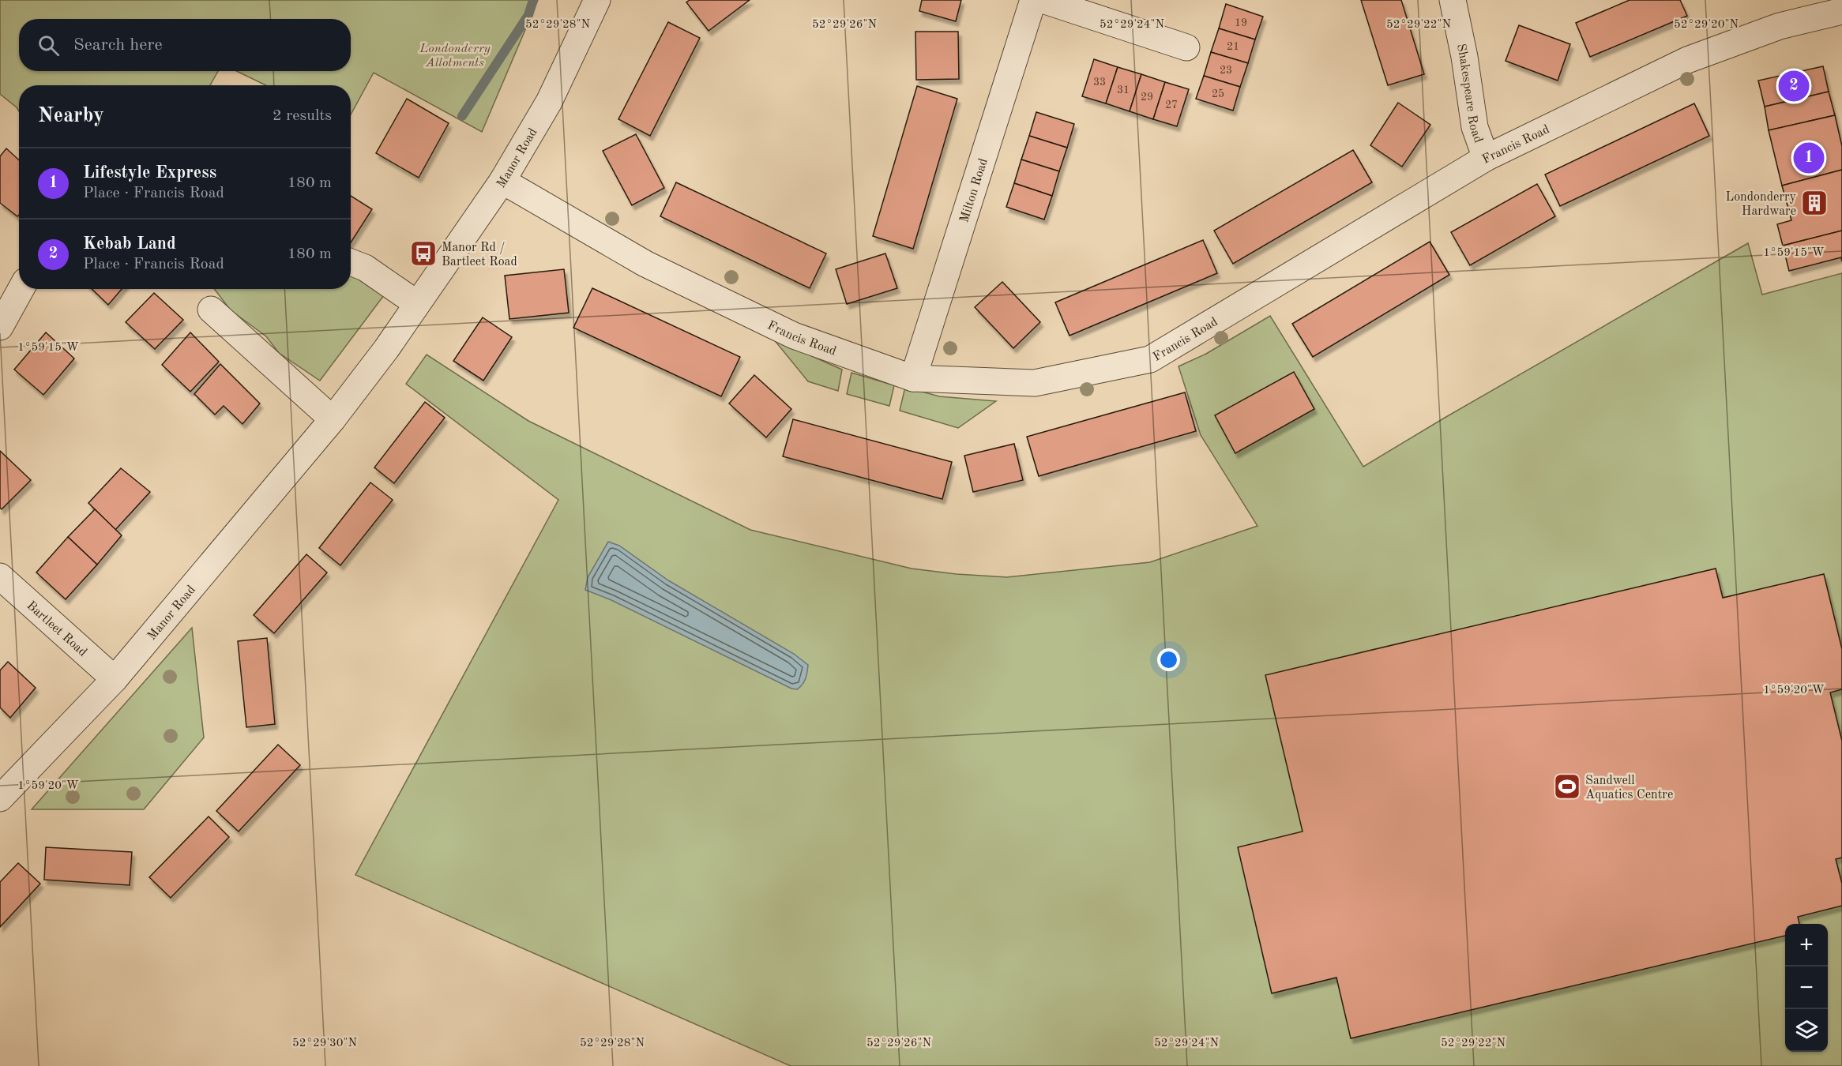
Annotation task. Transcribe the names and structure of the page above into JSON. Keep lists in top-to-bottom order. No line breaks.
{"streets":{"street":["Shakespeare Road","Francis Road","Manor Road","Milton Road","Bartleet Road"]},"crossings":[["Shakespeare Road","Francis Road"],["Francis Road","Manor Road"],["Francis Road","Milton Road"],["Manor Road","Bartleet Road"]],"parks":["Londonderry Allotments"],"places":{"building":["Londonderry Hardware"],"bus stop":["Manor Rd / Bartleet Road"],"sports":["Sandwell Aquatics Centre"]},"house_numbers":["19","21","23","33","31","25","29","27"],"page":{"search":"Search here","pins":["2","1"],"heading":["Nearby","2 results"],"list":[{"mark":"1","name":"Lifestyle Express","note":"Place · Francis Road","value":"180 m"},{"mark":"2","name":"Kebab Land","note":"Place · Francis Road","value":"180 m"}],"map_buttons":["+","−"]},"coordinates":["52°29'28\"N","52°29'26\"N","52°29'24\"N","52°29'22\"N","52°29'20\"N","1°59'15\"W","1°59'20\"W","52°29'30\"N"]}
